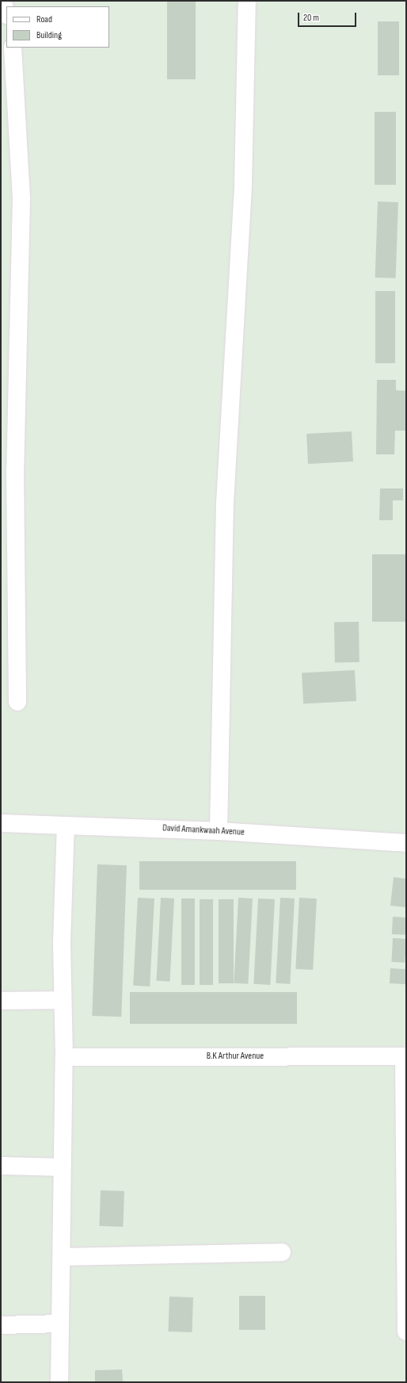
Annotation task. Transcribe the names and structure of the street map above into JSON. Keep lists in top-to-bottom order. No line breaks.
{"streets":{"street":["David Amankwaah Avenue","B.K Arthur Avenue"]},"legend":["Road","Building"],"scale_bar":"20 m"}
